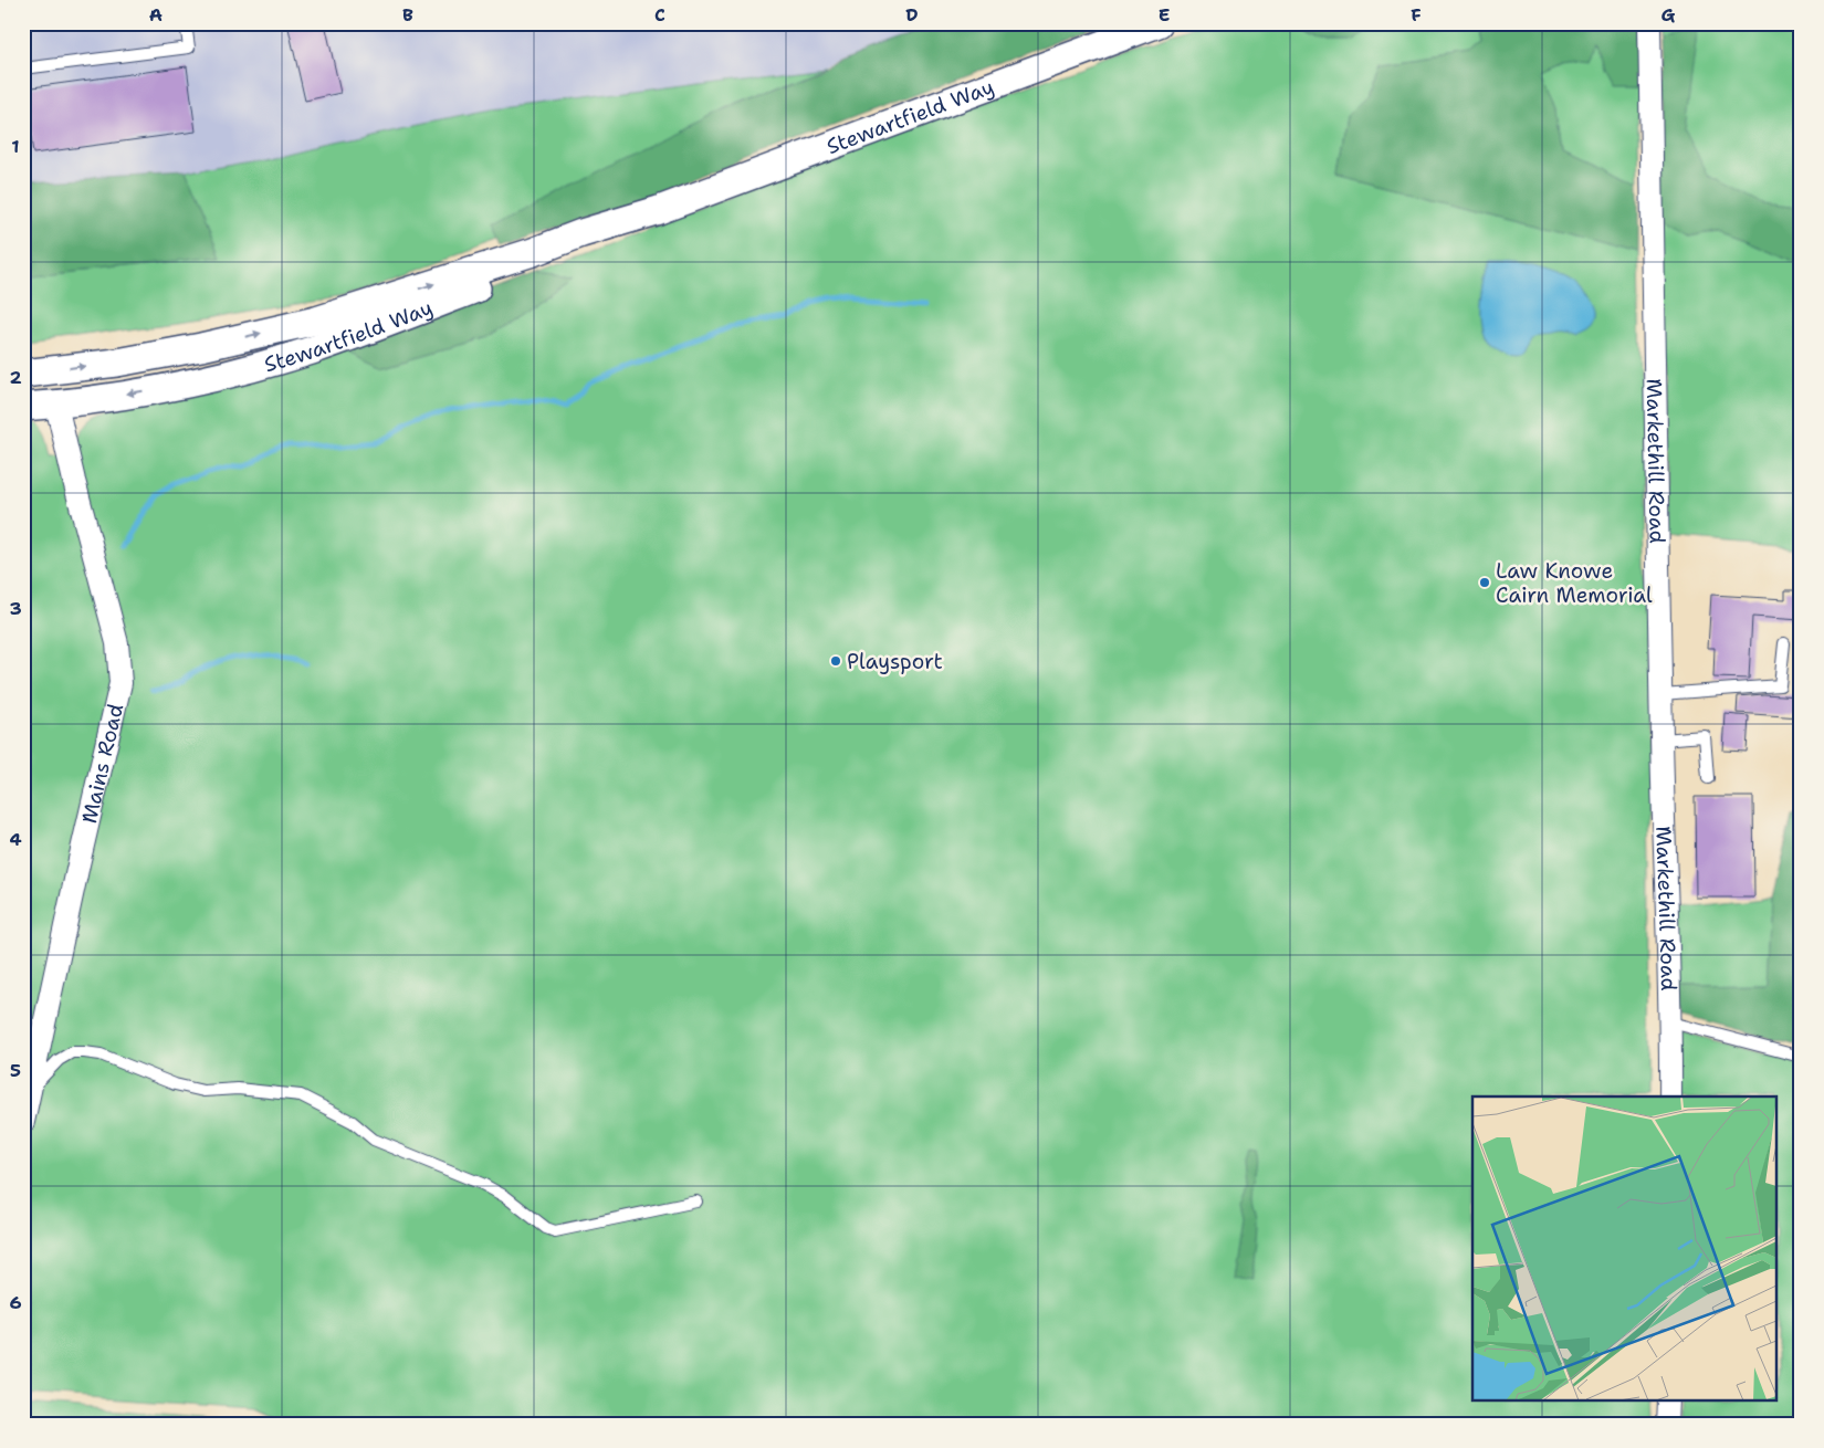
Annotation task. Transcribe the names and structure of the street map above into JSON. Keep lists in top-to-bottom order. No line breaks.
{"streets":{"street":["Stewartfield Way","Markethill Road","Mains Road"]},"crossings":[["Stewartfield Way","Mains Road"]],"places":["Law Knowe Cairn Memorial","Playsport"],"grid":{"columns":["A","B","C","D","E","F","G"],"rows":["1","2","3","4","5","6"]}}
